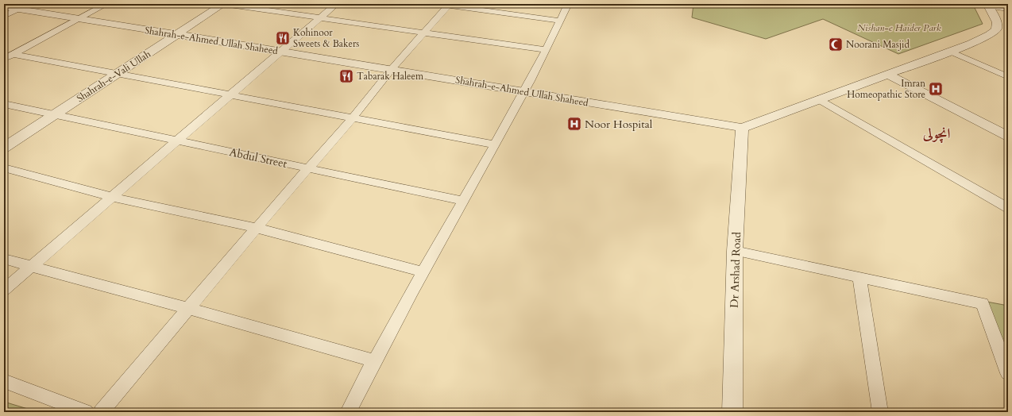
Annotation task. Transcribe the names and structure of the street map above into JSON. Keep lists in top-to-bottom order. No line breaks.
{"streets":{"street":["Shahrah-e-Ahmed Ullah Shaheed","Shahrah-e-Vali Ullah","Abdul Street","Dr Arshad Road"]},"crossings":[["Shahrah-e-Ahmed Ullah Shaheed","Shahrah-e-Vali Ullah"],["Shahrah-e-Ahmed Ullah Shaheed","Dr Arshad Road"],["Shahrah-e-Vali Ullah","Abdul Street"]],"districts":["انچولی"],"parks":["Nishan-e Haider Park"],"places":{"restaurant":["Kohinoor Sweets & Bakers","Tabarak Haleem"],"mosque":["Noorani Masjid"],"hospital":["Imran Homeopathic Store","Noor Hospital"]}}
